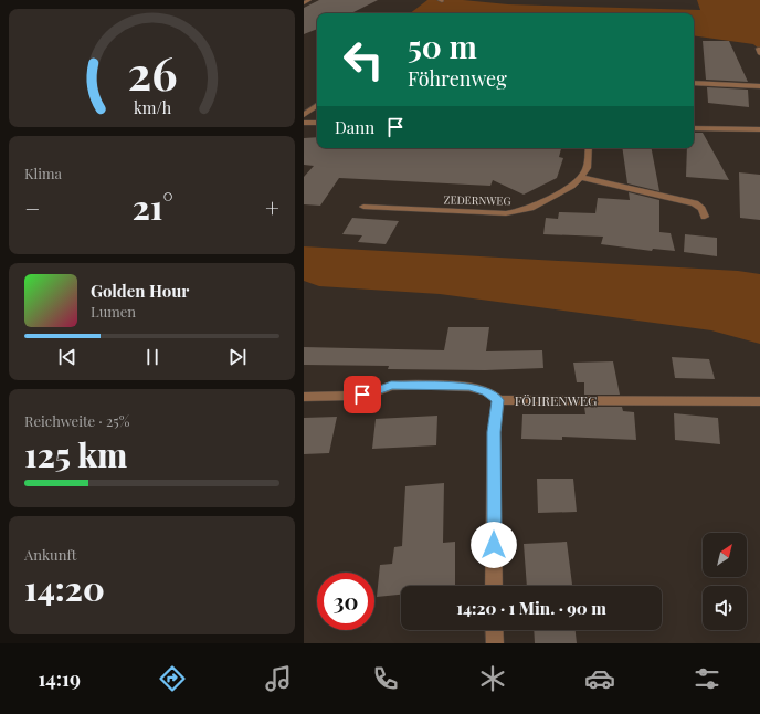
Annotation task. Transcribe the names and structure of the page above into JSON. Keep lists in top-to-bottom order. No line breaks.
{"streets":{"street":["ZEDERNWEG","FÖHRENWEG"]},"north":"top right","page":{"turn":["50 m","Föhrenweg"],"then":"Dann","tile":["Klima",["Reichweite · 25%","125 km"],["Ankunft","14:20"]],"heat":["−","21°","+"],"song":["Golden Hour","Lumen"],"limit":"30","trip":"14:20 · 1 Min. · 90 m","tabs":"14:19","gauge":["26","km/h"]}}
